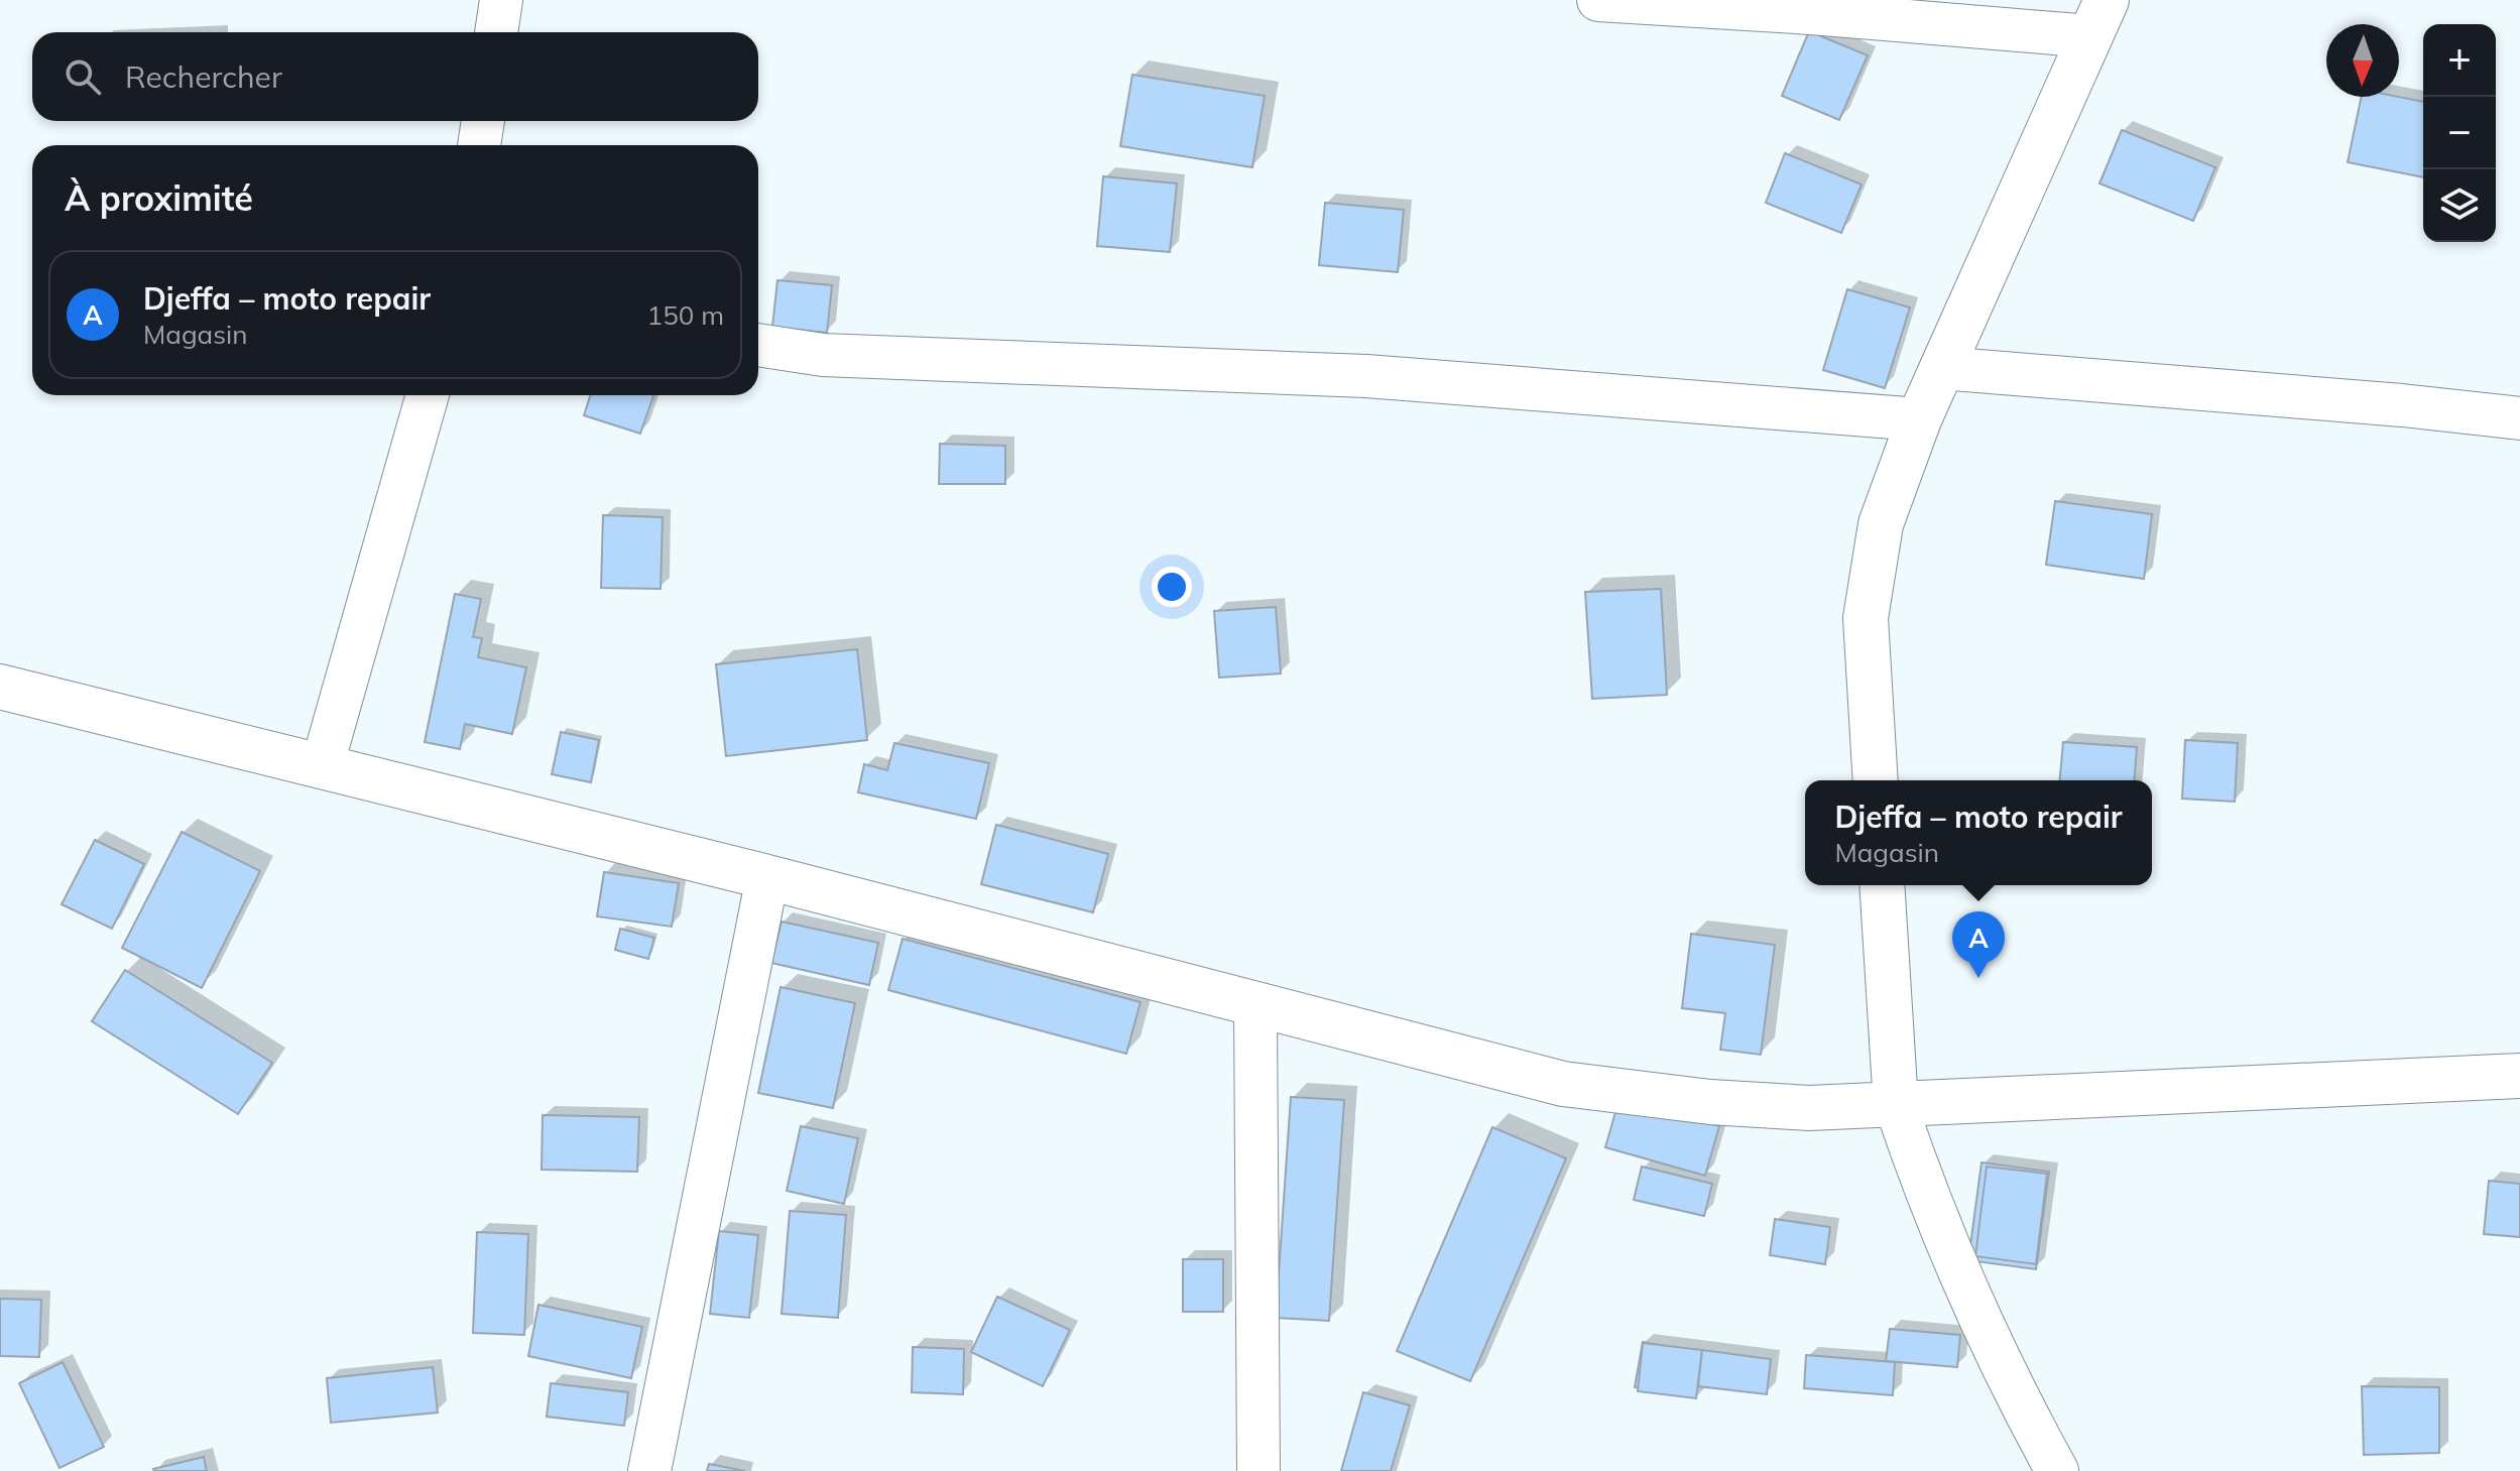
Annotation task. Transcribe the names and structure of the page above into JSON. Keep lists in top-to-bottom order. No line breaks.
{"north":"bottom","page":{"map_buttons":["+","−"],"search":"Rechercher","heading":"À proximité","list":[{"mark":"A","name":"Djeffa – moto repair","note":"Magasin","value":"150 m"}],"popup":["Djeffa – moto repair","Magasin"],"pins":"A"}}
